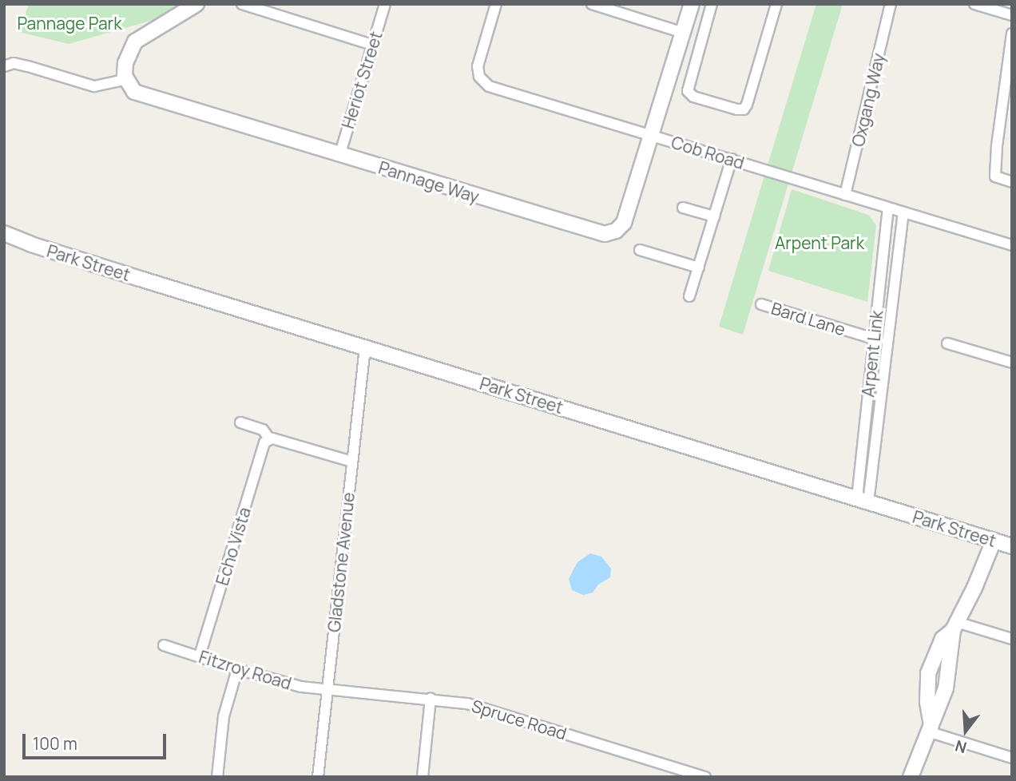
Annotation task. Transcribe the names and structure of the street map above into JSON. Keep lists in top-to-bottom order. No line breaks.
{"streets":{"street":["Heriot Street","Oxgang Way","Cob Road","Pannage Way","Park Street","Bard Lane","Arpent Link","Echo Vista","Gladstone Avenue","Fitzroy Road","Spruce Road"]},"crossings":[["Heriot Street","Pannage Way"],["Oxgang Way","Cob Road"],["Cob Road","Pannage Way"],["Cob Road","Arpent Link"],["Park Street","Arpent Link"],["Park Street","Gladstone Avenue"],["Bard Lane","Arpent Link"],["Echo Vista","Fitzroy Road"],["Gladstone Avenue","Fitzroy Road"],["Gladstone Avenue","Spruce Road"],["Fitzroy Road","Spruce Road"]],"parks":["Pannage Park","Arpent Park"],"scale_bar":"100 m","north":"bottom"}
